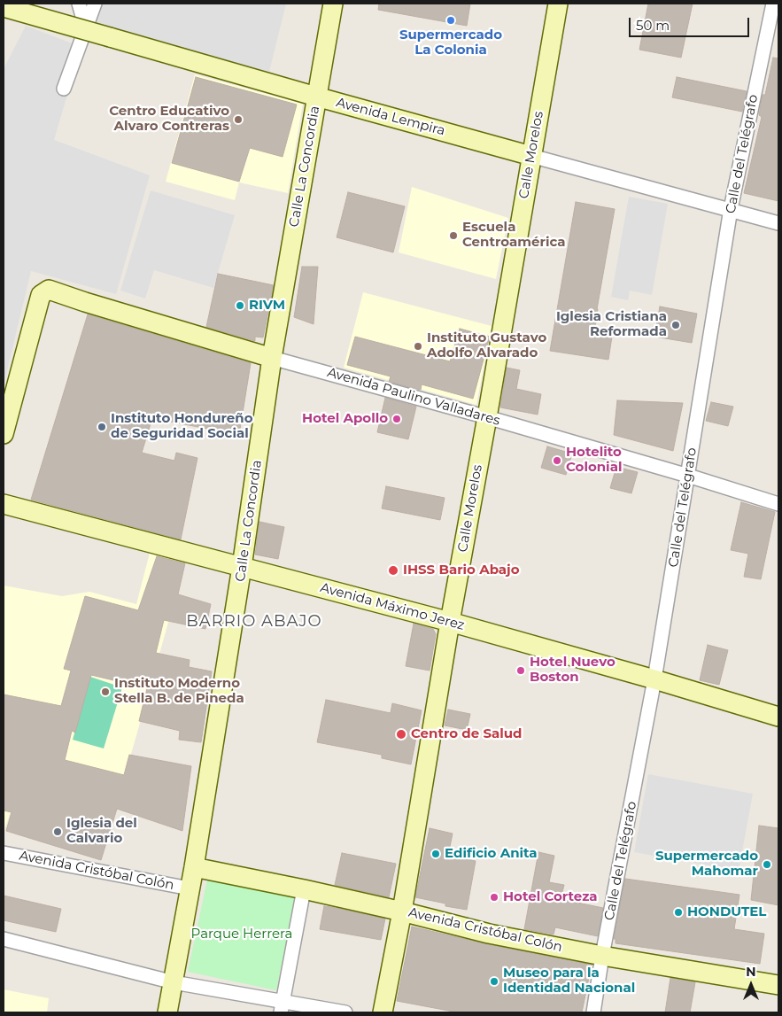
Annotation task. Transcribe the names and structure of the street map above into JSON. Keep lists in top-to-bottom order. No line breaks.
{"streets":{"main road":["Avenida Lempira","Calle Morelos","Calle La Concordia","Avenida Paulino Valladares","Avenida Máximo Jerez","Avenida Cristóbal Colón"],"street":["Calle del Telégrafo"]},"crossings":[["Avenida Lempira","Calle del Telégrafo"],["Avenida Lempira","Calle Morelos"],["Avenida Lempira","Calle La Concordia"],["Calle del Telégrafo","Avenida Paulino Valladares"],["Calle del Telégrafo","Avenida Máximo Jerez"],["Calle del Telégrafo","Avenida Cristóbal Colón"],["Calle Morelos","Avenida Paulino Valladares"],["Calle Morelos","Avenida Máximo Jerez"],["Calle Morelos","Avenida Cristóbal Colón"],["Calle La Concordia","Avenida Paulino Valladares"],["Calle La Concordia","Avenida Máximo Jerez"],["Calle La Concordia","Avenida Cristóbal Colón"]],"districts":["BARRIO ABAJO"],"parks":["Parque Herrera"],"places":["Supermercado La Colonia","Centro Educativo Alvaro Contreras","Escuela Centroamérica","RIVM","Iglesia Cristiana Reformada","Instituto Gustavo Adolfo Alvarado","Hotel Apollo","Instituto Hondureño de Seguridad Social","Hotelito Colonial","IHSS Bario Abajo","Hotel Nuevo Boston","Instituto Moderno Stella B. de Pineda","Centro de Salud","Iglesia del Calvario","Edificio Anita","Supermercado Mahomar","Hotel Corteza","HONDUTEL","Museo para la Identidad Nacional"],"scale_bar":"50 m","north":"top"}
